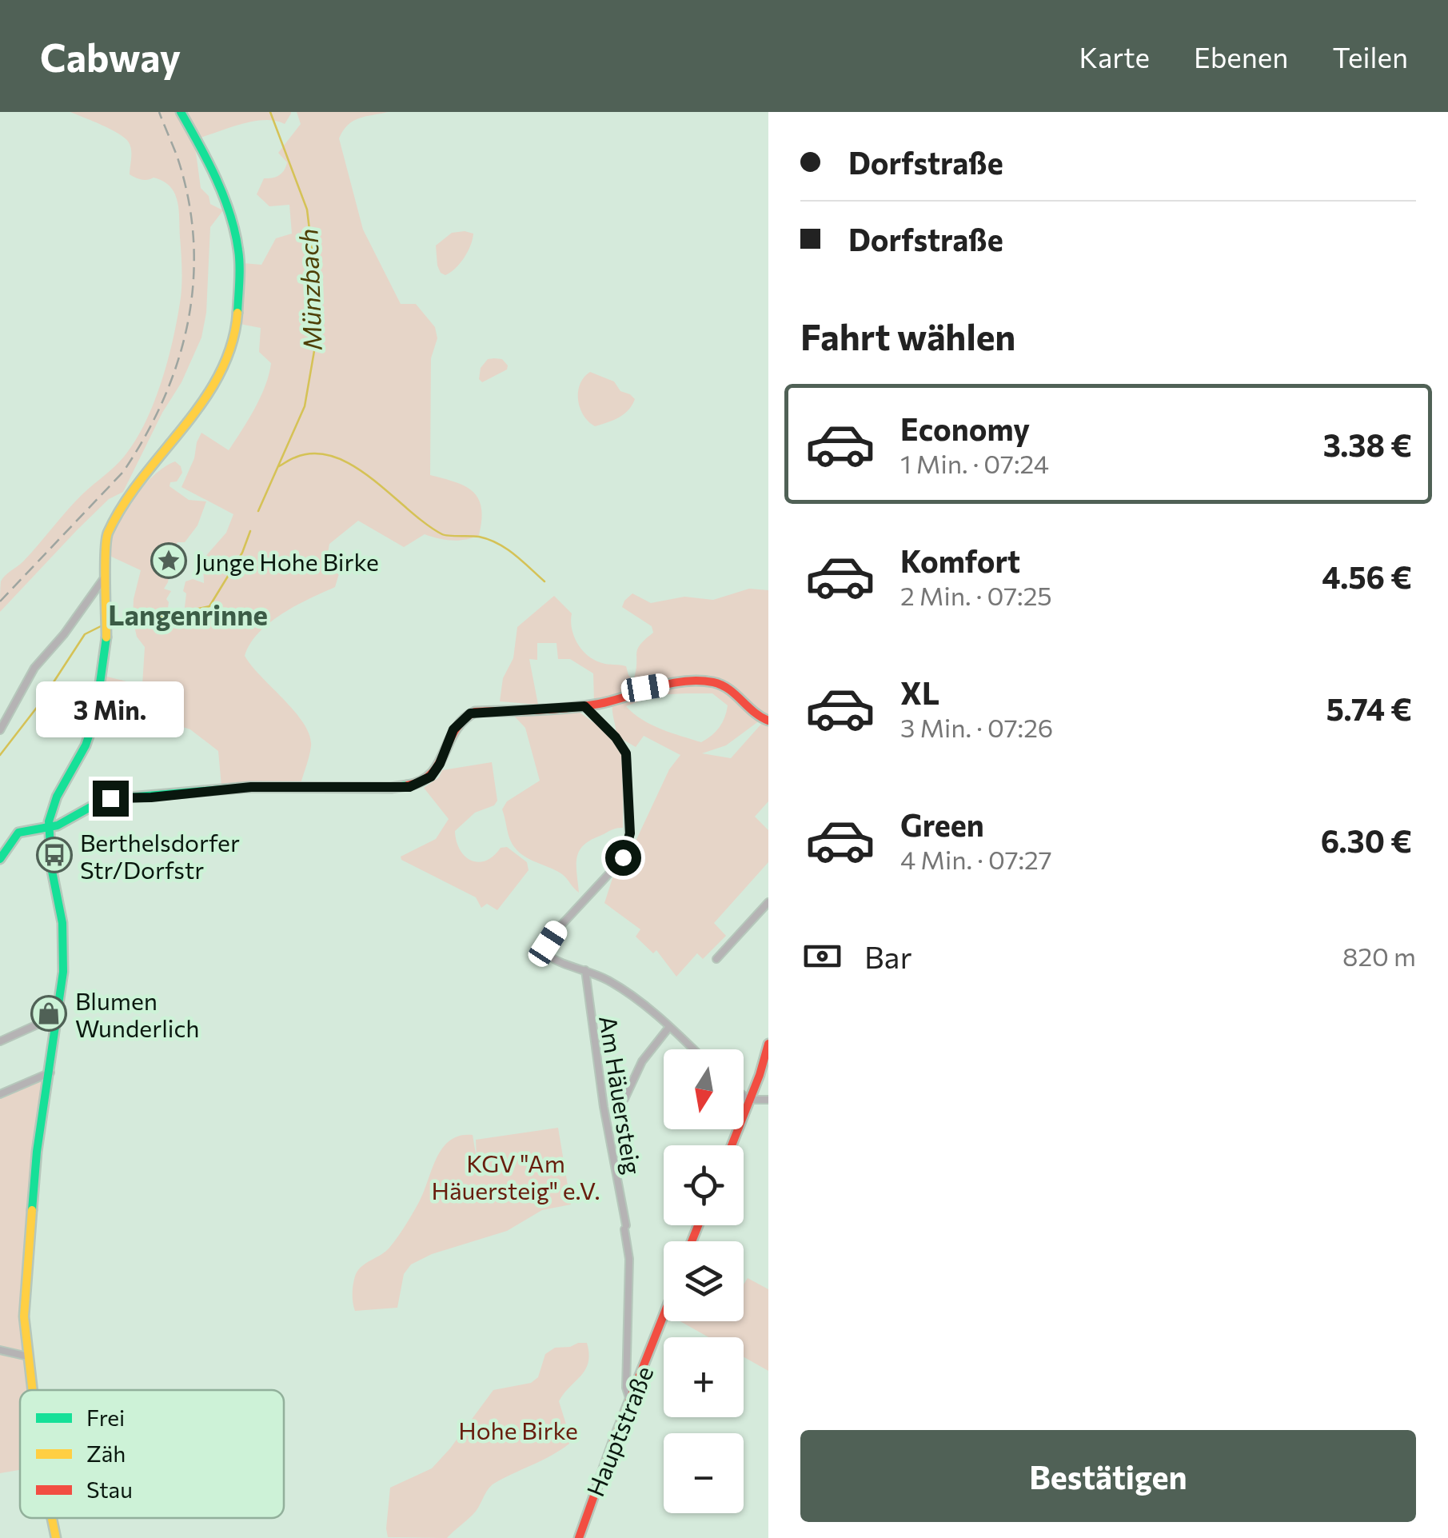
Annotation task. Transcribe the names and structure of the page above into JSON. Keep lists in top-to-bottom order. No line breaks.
{"streets":{"street":["Am Häuersteig","Hauptstraße"]},"crossings":[["Am Häuersteig","Hauptstraße"]],"districts":["Langenrinne"],"water":["Münzbach"],"parks":["KGV \"Am Häuersteig\" e.V.","Hohe Birke"],"places":{"place":["Junge Hohe Birke"],"bus stop":["Berthelsdorfer Str/Dorfstr"],"shop":["Blumen Wunderlich"]},"legend":["Frei","Zäh","Stau"],"north":"bottom","page":{"header":"Cabway","nav":["Karte","Ebenen","Teilen"],"banner":["Dorfstraße","Dorfstraße"],"heading":"Fahrt wählen","list":[{"name":"Economy","note":"1 Min. · 07:24","value":"3.38 €"},{"name":"Komfort","note":"2 Min. · 07:25","value":"4.56 €"},{"name":"XL","note":"3 Min. · 07:26","value":"5.74 €"},{"name":"Green","note":"4 Min. · 07:27","value":"6.30 €"}],"bubble":"3 Min.","pay":["Bar","820 m"],"map_buttons":["+","−"],"buttons":"Bestätigen"}}
